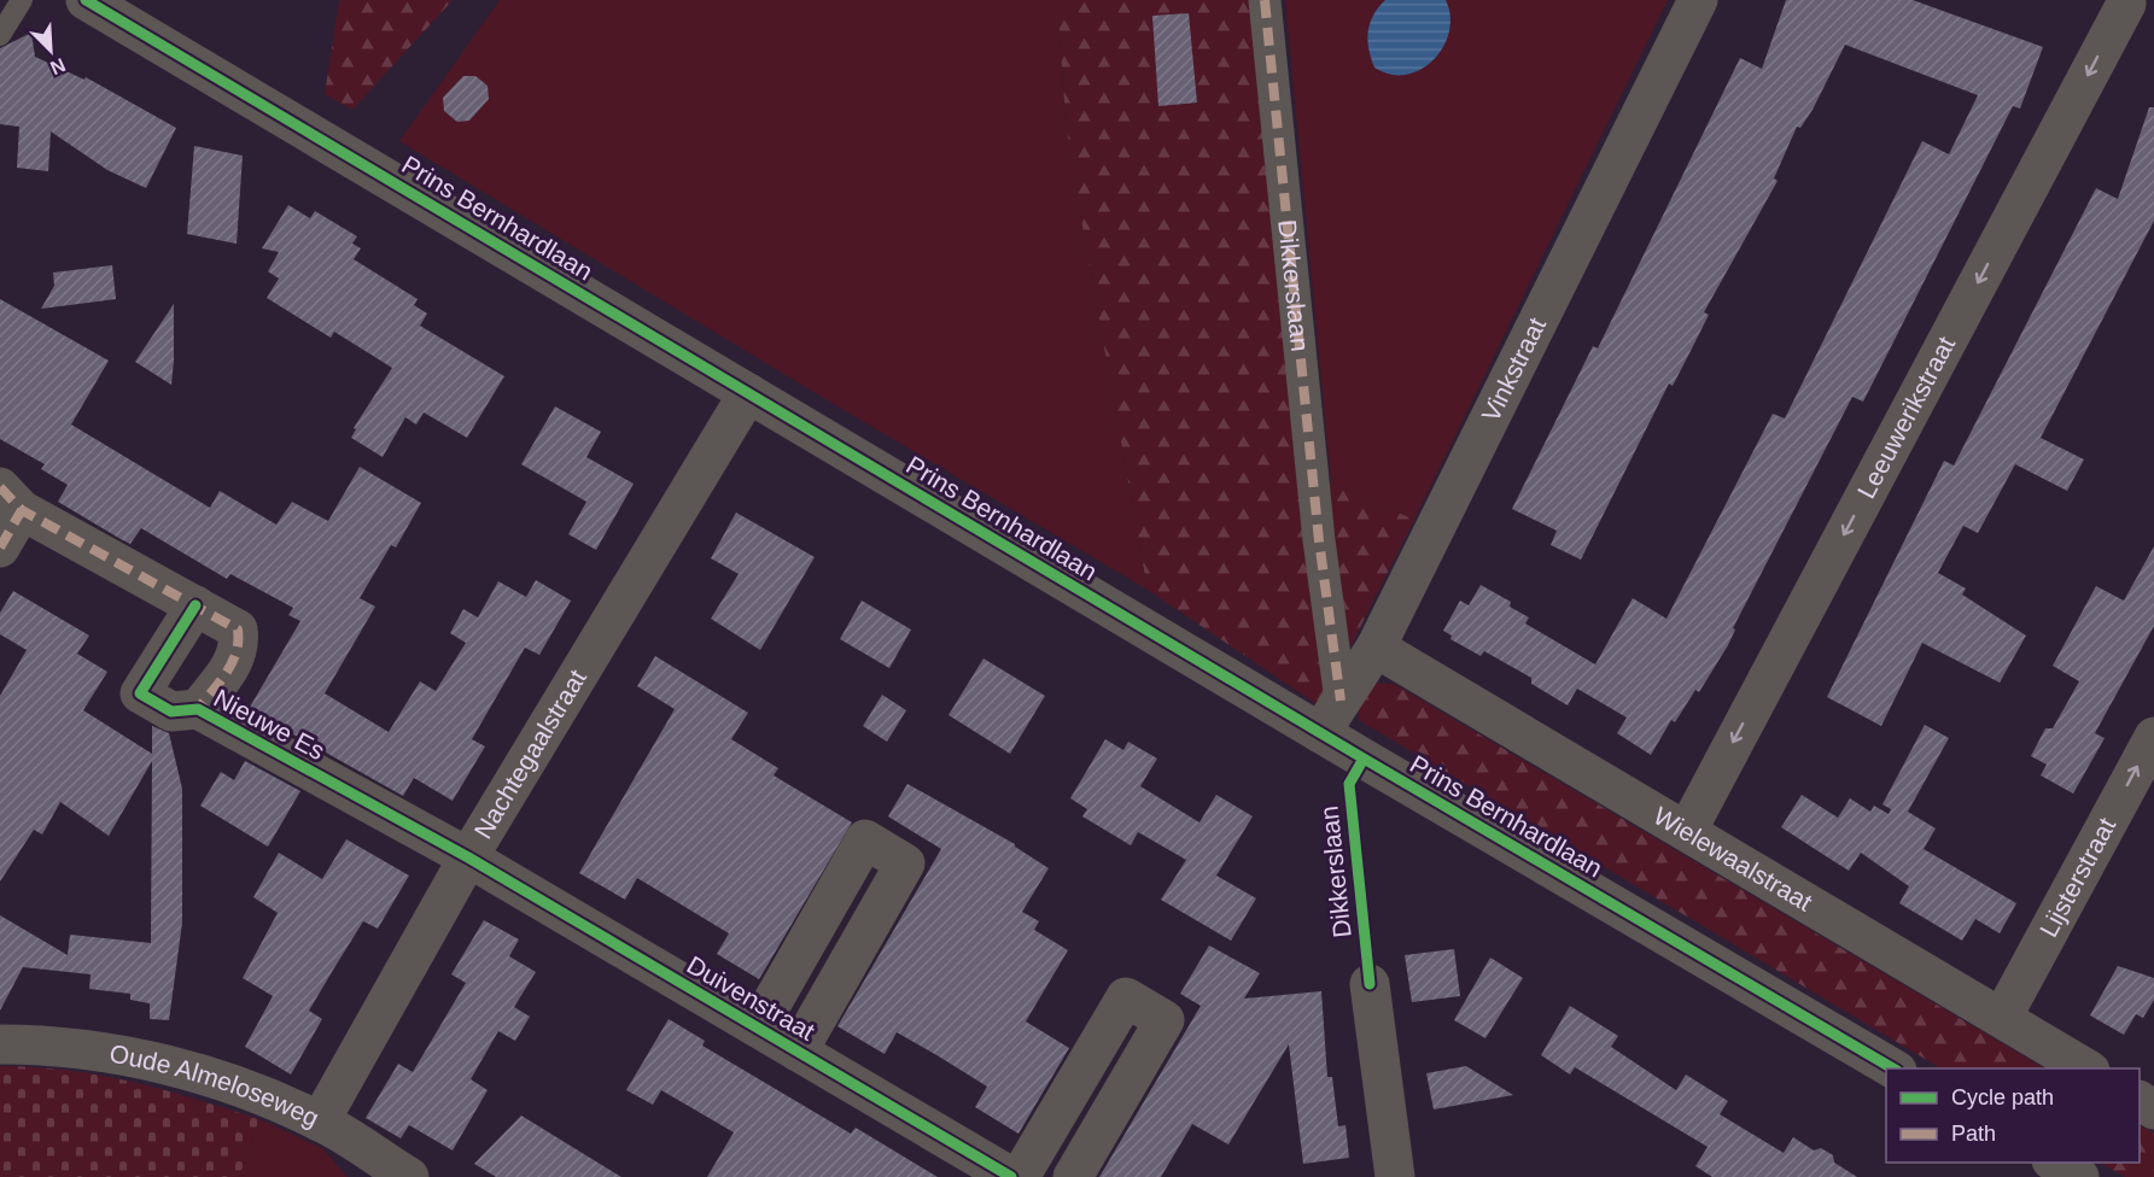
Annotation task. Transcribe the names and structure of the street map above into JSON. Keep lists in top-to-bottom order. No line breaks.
{"streets":{"street":["Prins Bernhardlaan","Dikkerslaan","Vinkstraat","Leeuwerikstraat","Nieuwe Es","Nachtegaalstraat","Wielewaalstraat","Lijsterstraat","Duivenstraat","Oude Almeloseweg"]},"crossings":[["Prins Bernhardlaan","Dikkerslaan"],["Prins Bernhardlaan","Vinkstraat"],["Prins Bernhardlaan","Nachtegaalstraat"],["Dikkerslaan","Vinkstraat"],["Vinkstraat","Wielewaalstraat"],["Leeuwerikstraat","Wielewaalstraat"],["Nieuwe Es","Nachtegaalstraat"],["Nieuwe Es","Duivenstraat"],["Nachtegaalstraat","Duivenstraat"],["Nachtegaalstraat","Oude Almeloseweg"],["Wielewaalstraat","Lijsterstraat"]],"one_way":["Leeuwerikstraat","Lijsterstraat"],"legend":["Cycle path","Path"],"north":"bottom right"}
